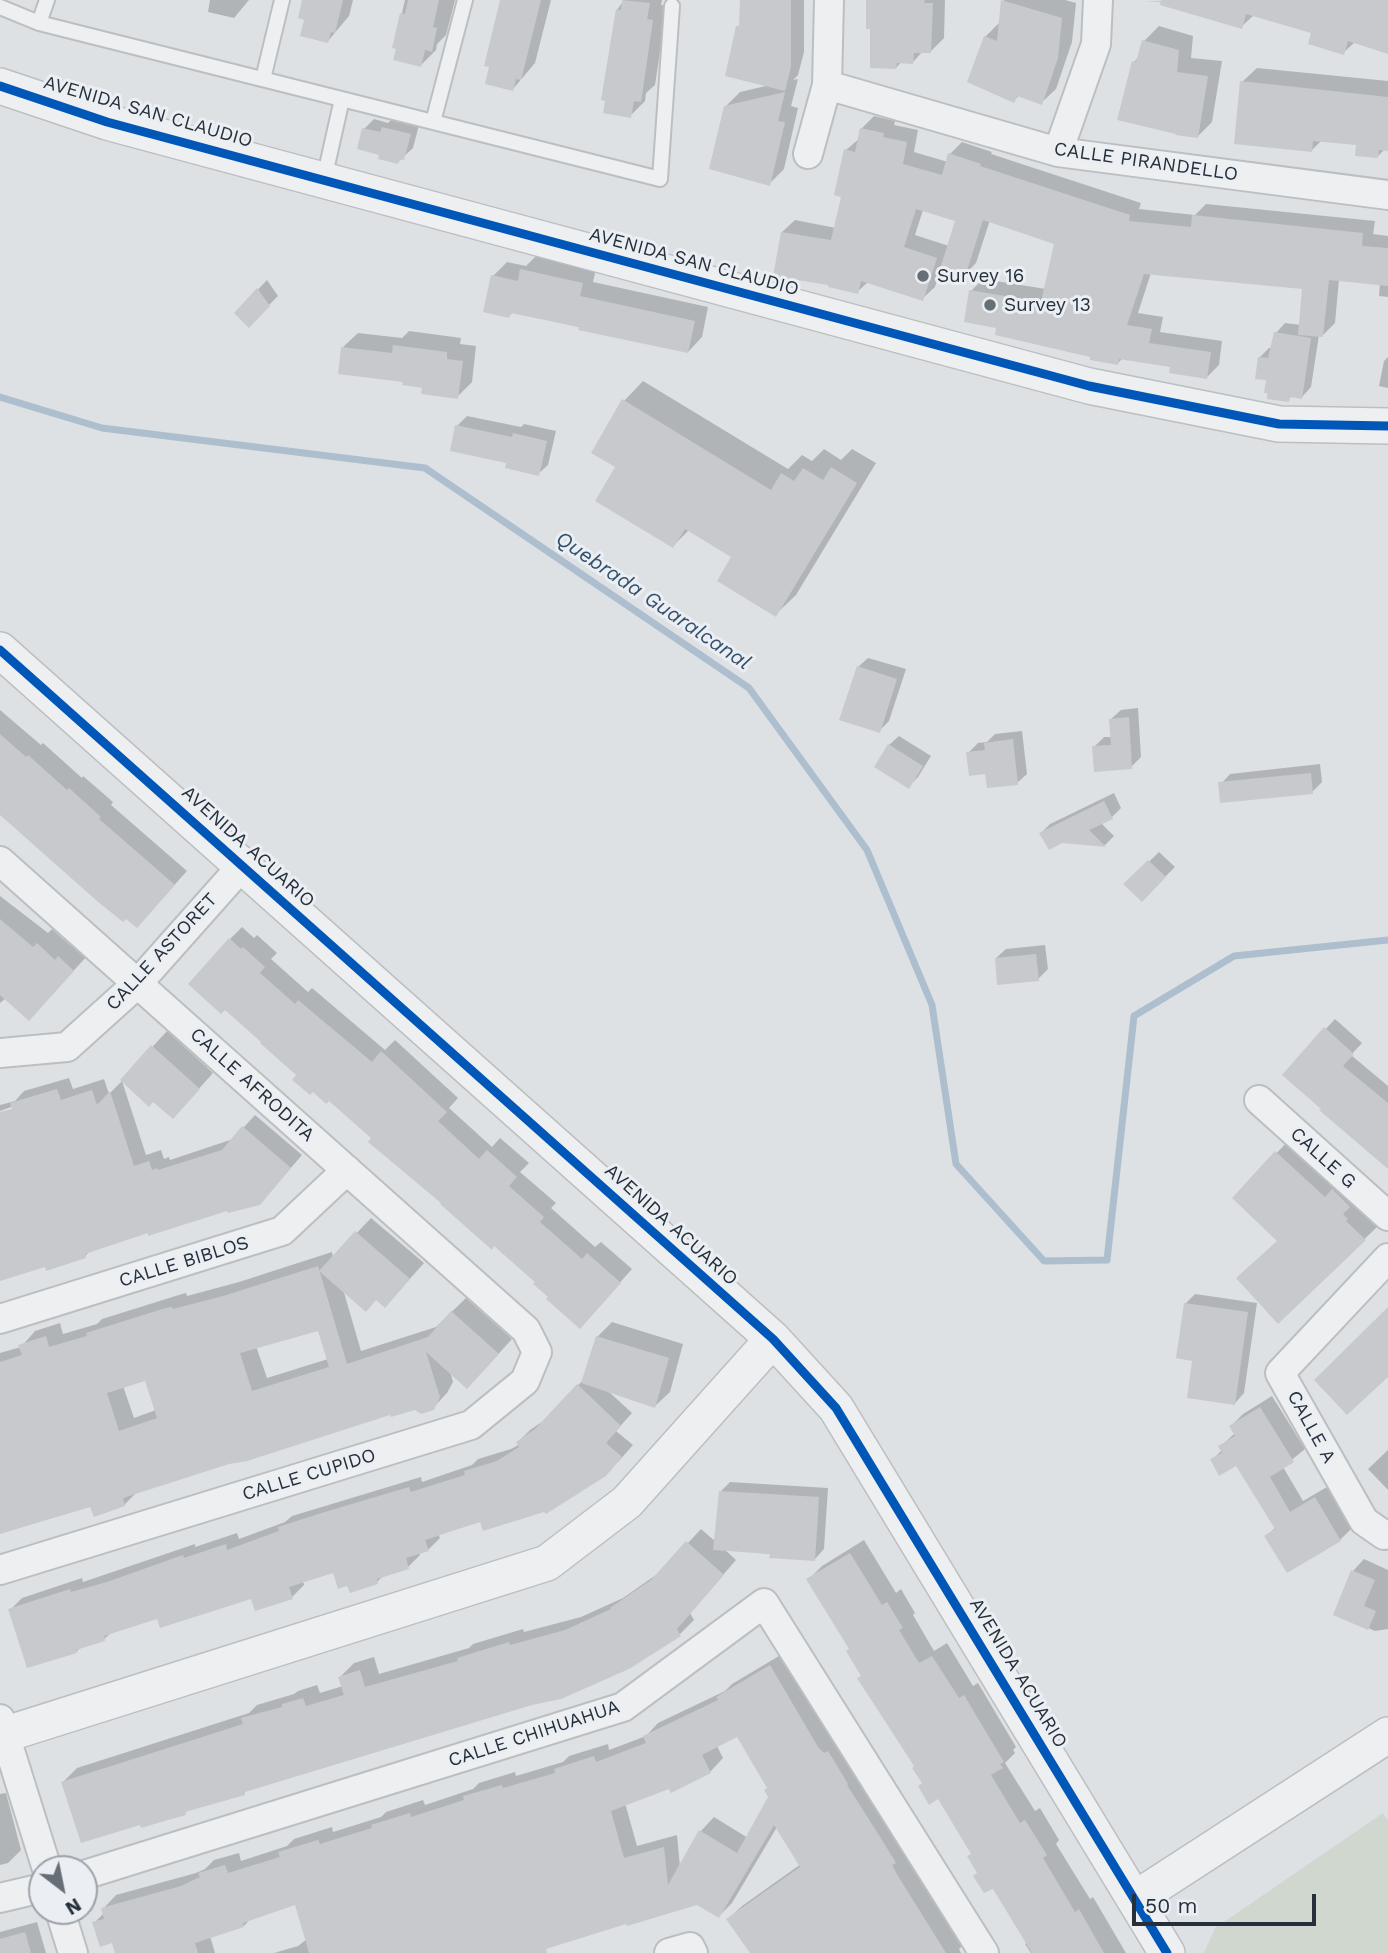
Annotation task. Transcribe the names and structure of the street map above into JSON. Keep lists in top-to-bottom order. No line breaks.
{"streets":{"street":["AVENIDA SAN CLAUDIO","CALLE PIRANDELLO","AVENIDA ACUARIO","CALLE ASTORET","CALLE AFRODITA","CALLE G","CALLE BIBLOS","CALLE A","CALLE CUPIDO","CALLE CHIHUAHUA"]},"crossings":[["AVENIDA ACUARIO","CALLE ASTORET"],["CALLE ASTORET","CALLE AFRODITA"],["CALLE AFRODITA","CALLE BIBLOS"],["CALLE AFRODITA","CALLE CUPIDO"]],"water":["Quebrada Guaralcanal"],"places":["Survey 16","Survey 13"],"scale_bar":"50 m","north":"bottom right"}
